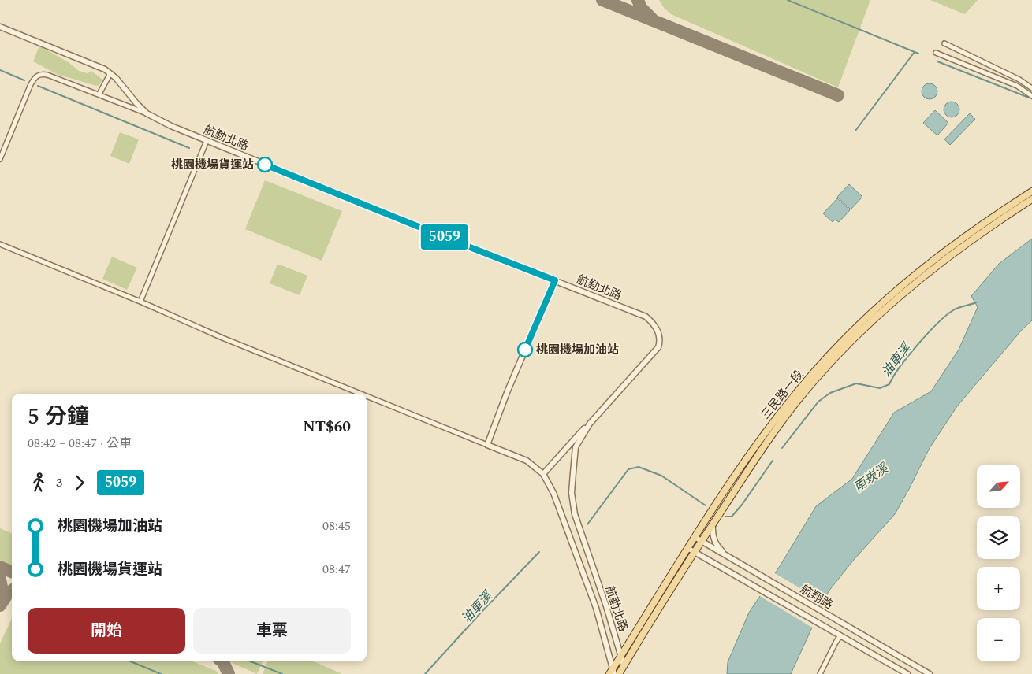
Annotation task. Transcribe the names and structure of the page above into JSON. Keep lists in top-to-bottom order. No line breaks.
{"streets":{"main road":["三民路一段"],"street":["航勤北路","航翔路"]},"crossings":[["航勤北路","三民路一段"],["三民路一段","航翔路"]],"water":["油車溪","南崁溪"],"places":["桃園機場貨運站","桃園機場加油站"],"lines":["bus line 5059"],"north":"top right","page":{"on_map":"5059","heading":["5 分鐘","08:42 – 08:47 · 公車","NT$60"],"legs":["3","5059"],"map_buttons":["+","−"],"list":[{"name":"桃園機場加油站","value":"08:45"},{"name":"桃園機場貨運站","value":"08:47"}],"buttons":["開始","車票"]}}
